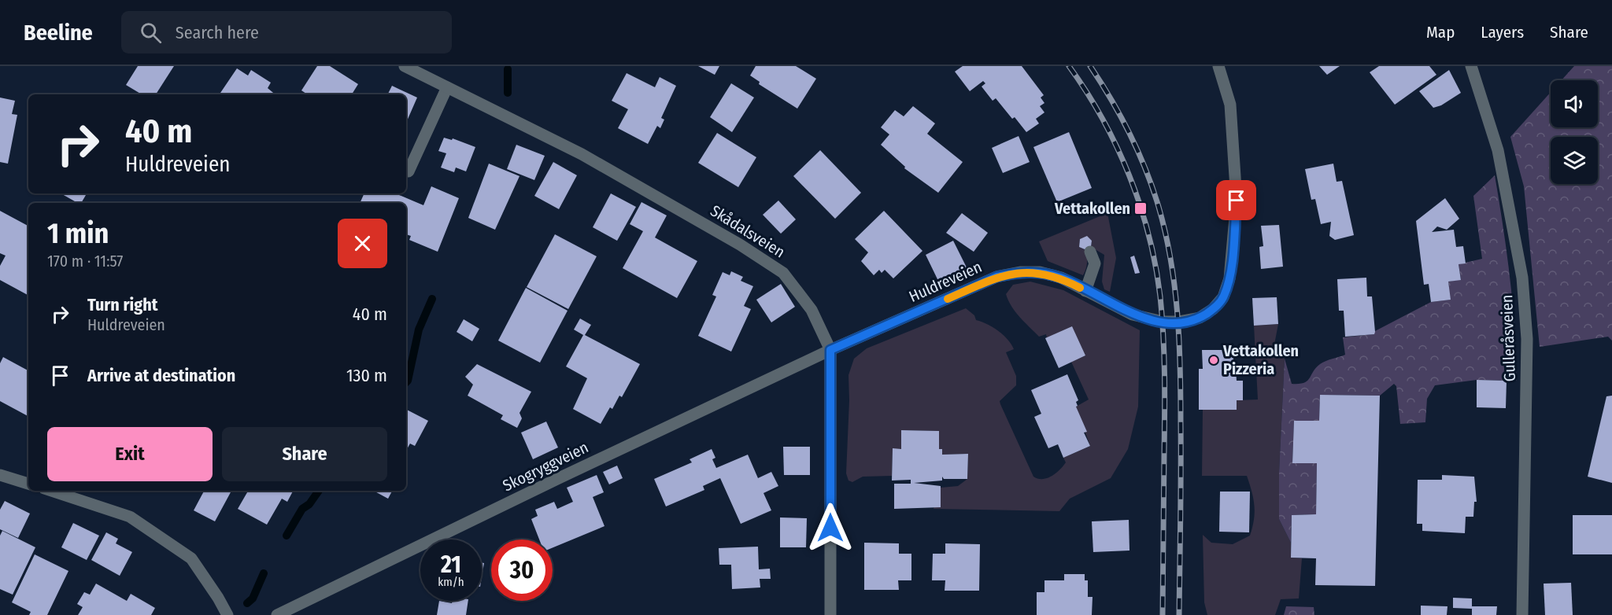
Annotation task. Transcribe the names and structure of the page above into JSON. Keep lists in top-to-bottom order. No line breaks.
{"streets":{"street":["Skådalsveien","Huldreveien","Gulleråsveien","Skogryggveien"]},"crossings":[["Skådalsveien","Huldreveien"],["Skådalsveien","Skogryggveien"],["Huldreveien","Skogryggveien"]],"places":{"transit":["Vettakollen"],"other":["Vettakollen Pizzeria"]},"page":{"header":"Beeline","search":"Search here","nav":["Map","Layers","Share"],"turn":["40 m","Huldreveien"],"heading":["1 min","170 m · 11:57"],"list":[{"name":"Turn right","note":"Huldreveien","value":"40 m"},{"name":"Arrive at destination","value":"130 m"}],"buttons":["Exit","Share"],"speed":"21 km/h","limit":"30"}}
